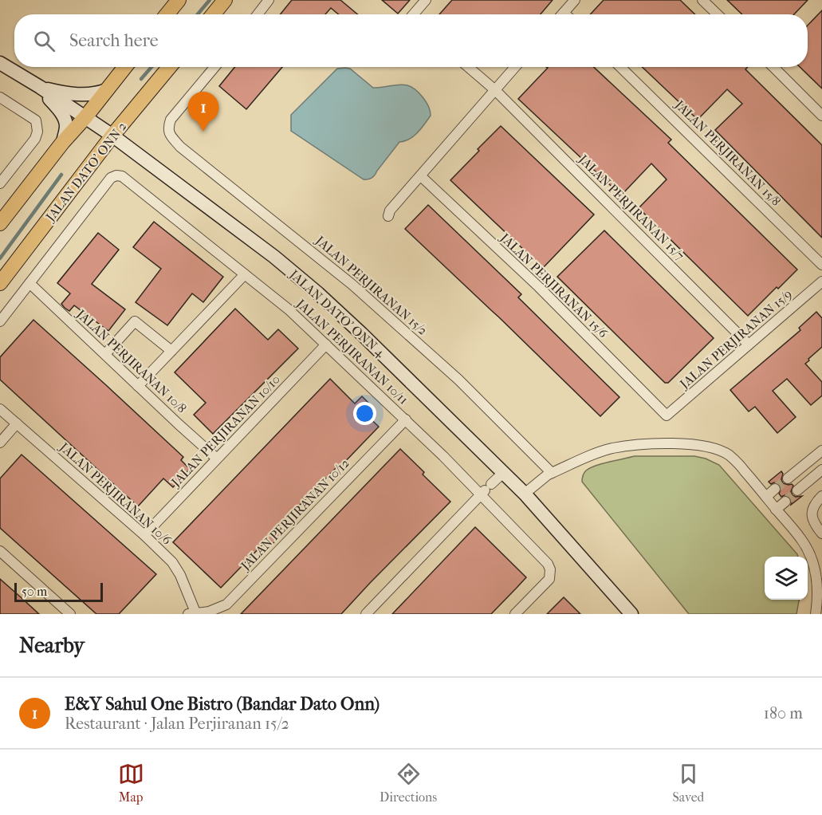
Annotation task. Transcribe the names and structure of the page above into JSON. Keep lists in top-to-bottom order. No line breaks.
{"streets":{"main road":["JALAN DATO' ONN 2","JALAN DATO' ONN 4"],"street":["JALAN PERJIRANAN 15/8","JALAN PERJIRANAN 15/7","JALAN PERJIRANAN 15/2","JALAN PERJIRANAN 15/6","JALAN PERJIRANAN 15/9","JALAN PERJIRANAN 10/11","JALAN PERJIRANAN 10/8","JALAN PERJIRANAN 10/10","JALAN PERJIRANAN 10/6","JALAN PERJIRANAN 10/12"]},"crossings":[["JALAN DATO' ONN 2","JALAN DATO' ONN 4"],["JALAN PERJIRANAN 15/7","JALAN PERJIRANAN 15/9"],["JALAN PERJIRANAN 15/6","JALAN PERJIRANAN 15/9"],["JALAN PERJIRANAN 10/11","JALAN PERJIRANAN 10/8"],["JALAN PERJIRANAN 10/11","JALAN PERJIRANAN 10/10"],["JALAN PERJIRANAN 10/11","JALAN PERJIRANAN 10/12"],["JALAN PERJIRANAN 10/8","JALAN PERJIRANAN 10/10"],["JALAN PERJIRANAN 10/10","JALAN PERJIRANAN 10/6"],["JALAN PERJIRANAN 10/6","JALAN PERJIRANAN 10/12"]],"scale_bar":"50 m","page":{"search":"Search here","pins":"1","scale":"50 m","heading":"Nearby","list":[{"mark":"1","name":"E&Y Sahul One Bistro (Bandar Dato Onn)","note":"Restaurant · Jalan Perjiranan 15/2","value":"180 m"}],"nav":["Map","Directions","Saved"]}}
